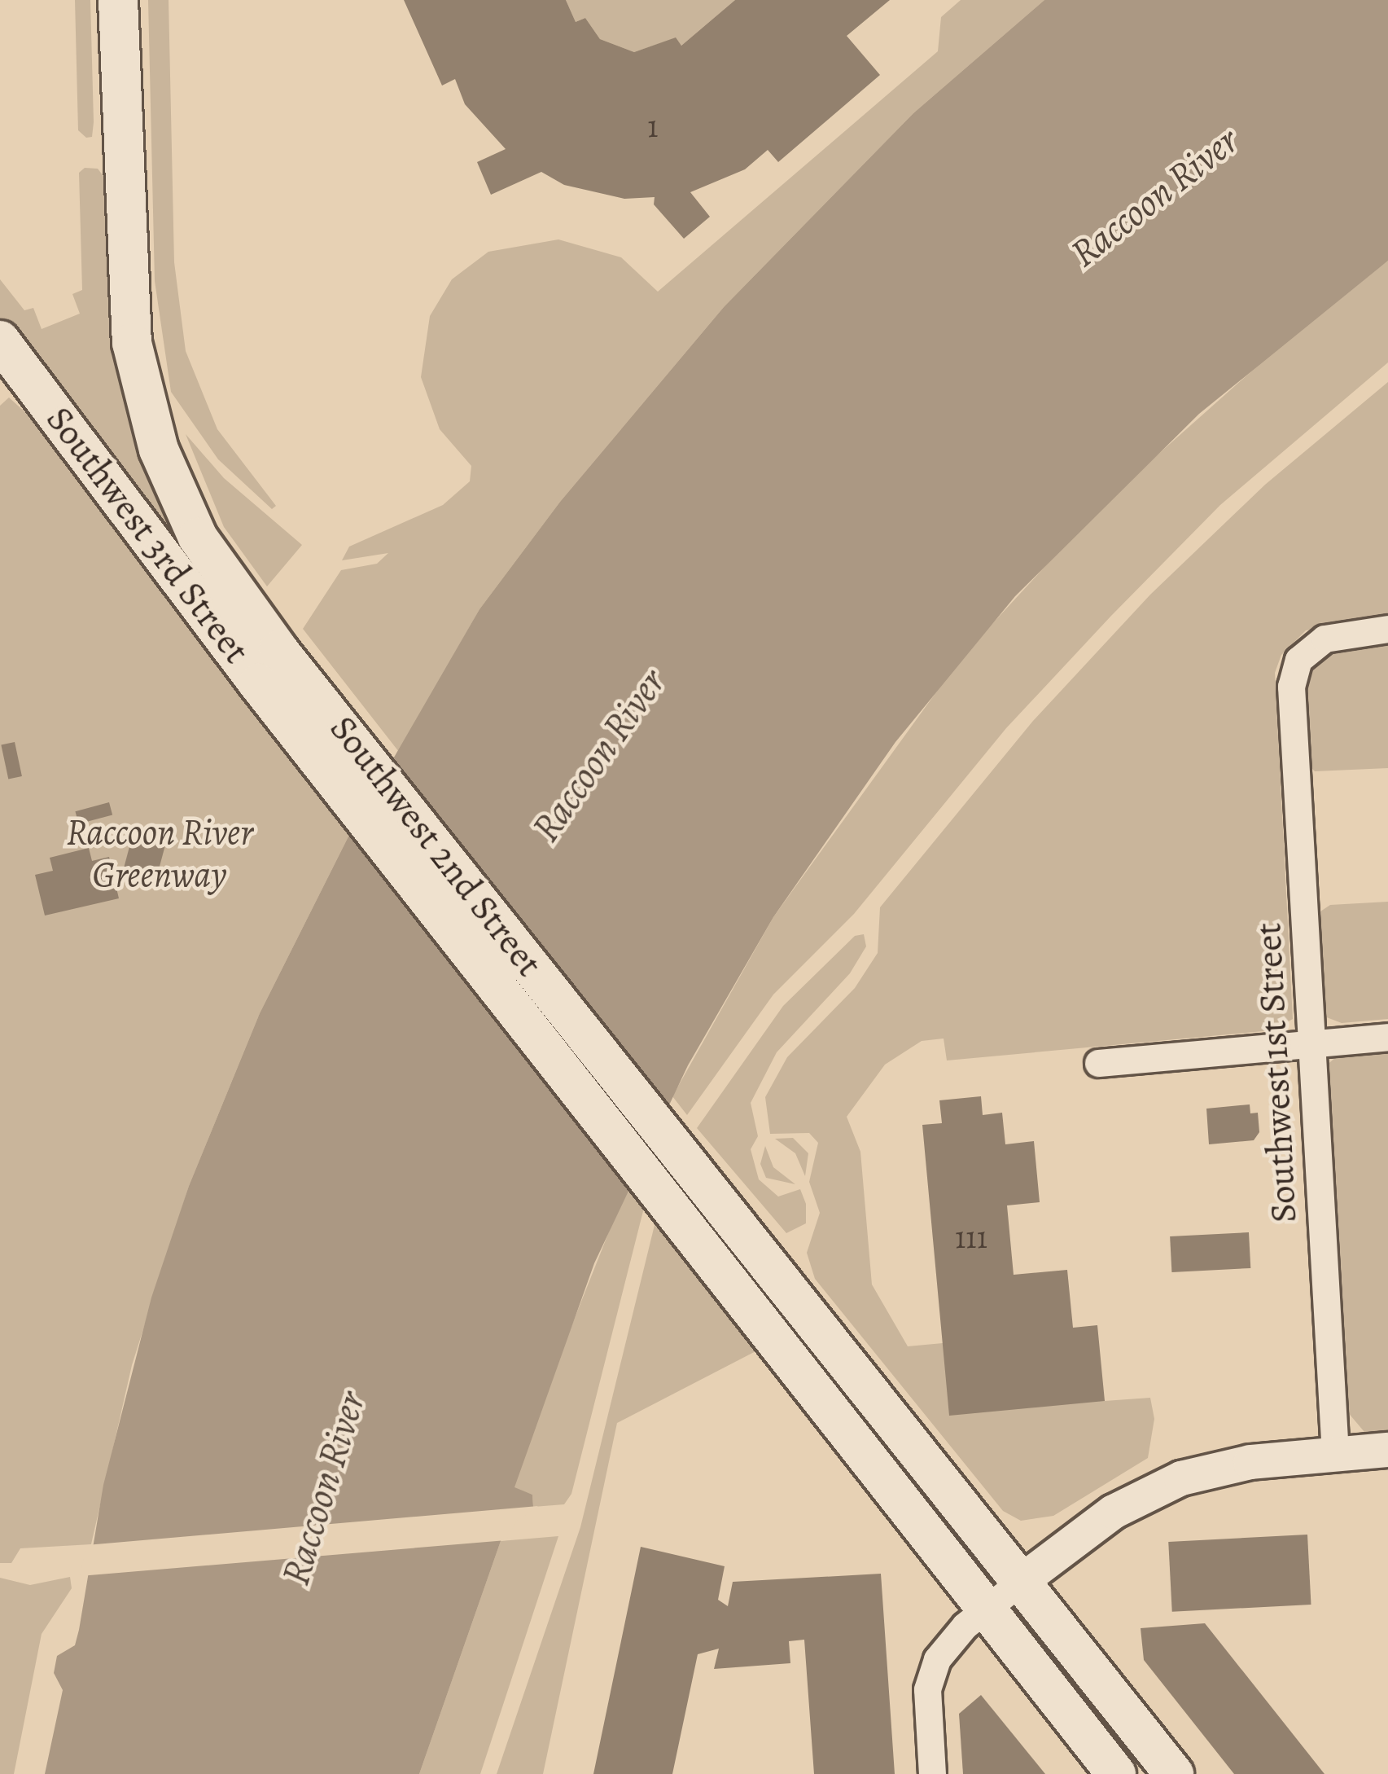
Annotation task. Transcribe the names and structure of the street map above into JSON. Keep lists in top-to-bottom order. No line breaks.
{"streets":{"main road":["Southwest 3rd Street","Southwest 2nd Street"],"street":["Southwest 1st Street"]},"crossings":[["Southwest 3rd Street","Southwest 2nd Street"]],"water":["Raccoon River"],"parks":["Raccoon River Greenway"],"house_numbers":["1","111"]}
